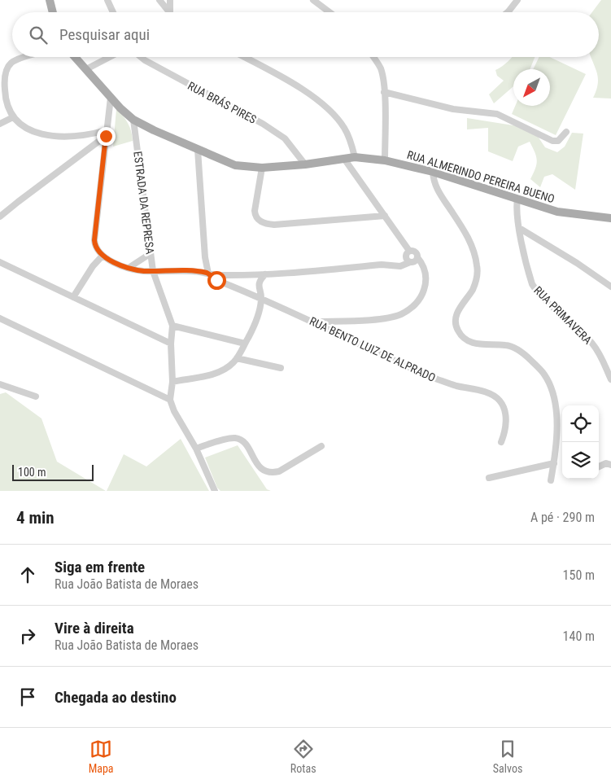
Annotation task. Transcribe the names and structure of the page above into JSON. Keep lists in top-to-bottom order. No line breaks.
{"streets":{"main road":["RUA ALMERINDO PEREIRA BUENO"],"street":["RUA BRÁS PIRES","ESTRADA DA REPRESA","RUA PRIMAVERA","RUA BENTO LUIZ DE ALPRADO"]},"crossings":[["RUA BRÁS PIRES","RUA ALMERINDO PEREIRA BUENO"],["RUA ALMERINDO PEREIRA BUENO","ESTRADA DA REPRESA"],["RUA ALMERINDO PEREIRA BUENO","RUA PRIMAVERA"]],"scale_bar":"100 m","north":"bottom left","page":{"search":"Pesquisar aqui","scale":"100 m","heading":["4 min","A pé · 290 m"],"list":[["Siga em frente","Rua João Batista de Moraes","150 m"],["Vire à direita","Rua João Batista de Moraes","140 m"],"Chegada ao destino"],"nav":["Mapa","Rotas","Salvos"]}}
